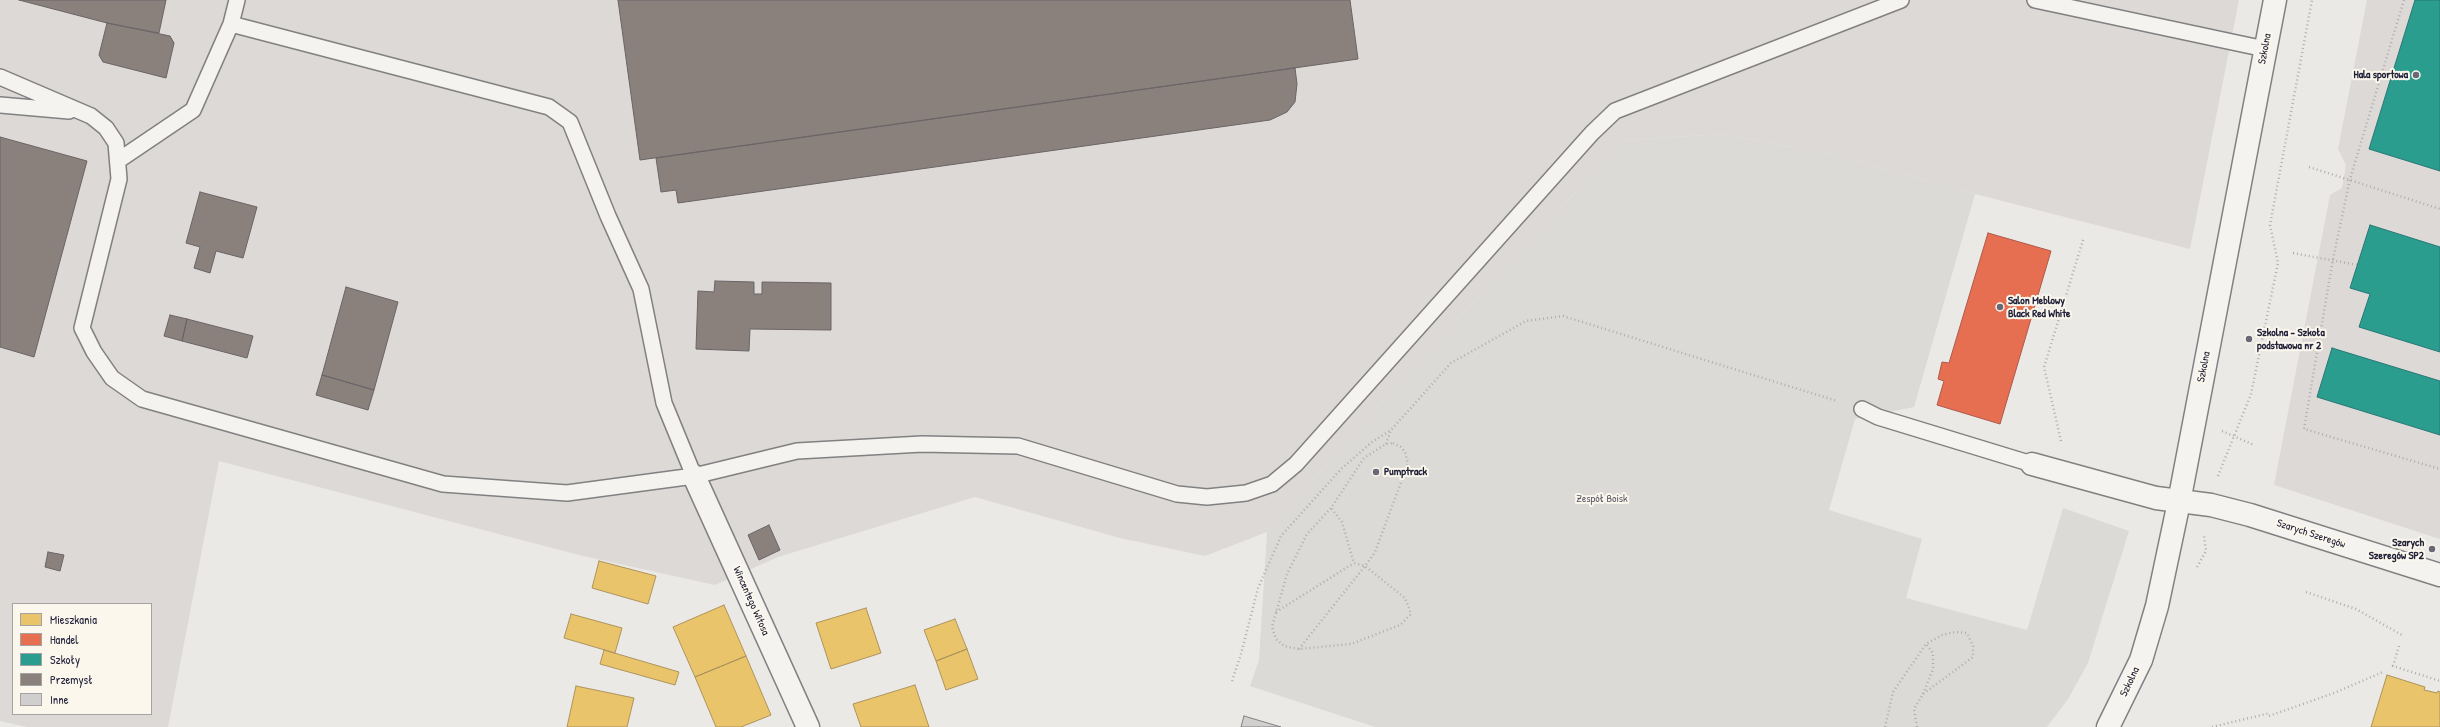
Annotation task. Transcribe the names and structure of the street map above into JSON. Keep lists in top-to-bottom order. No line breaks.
{"streets":{"street":["Szkolna","Szarych Szeregów","Wincentego Witosa"]},"crossings":[["Szkolna","Szarych Szeregów"]],"parks":["Zespół Boisk"],"places":["Hala sportowa","Salon Meblowy Black Red White","Szkolna - Szkoła podstawowa nr 2","Pumptrack","Szarych Szeregów SP2"],"legend":["Mieszkania","Handel","Szkoły","Przemysł","Inne"]}
